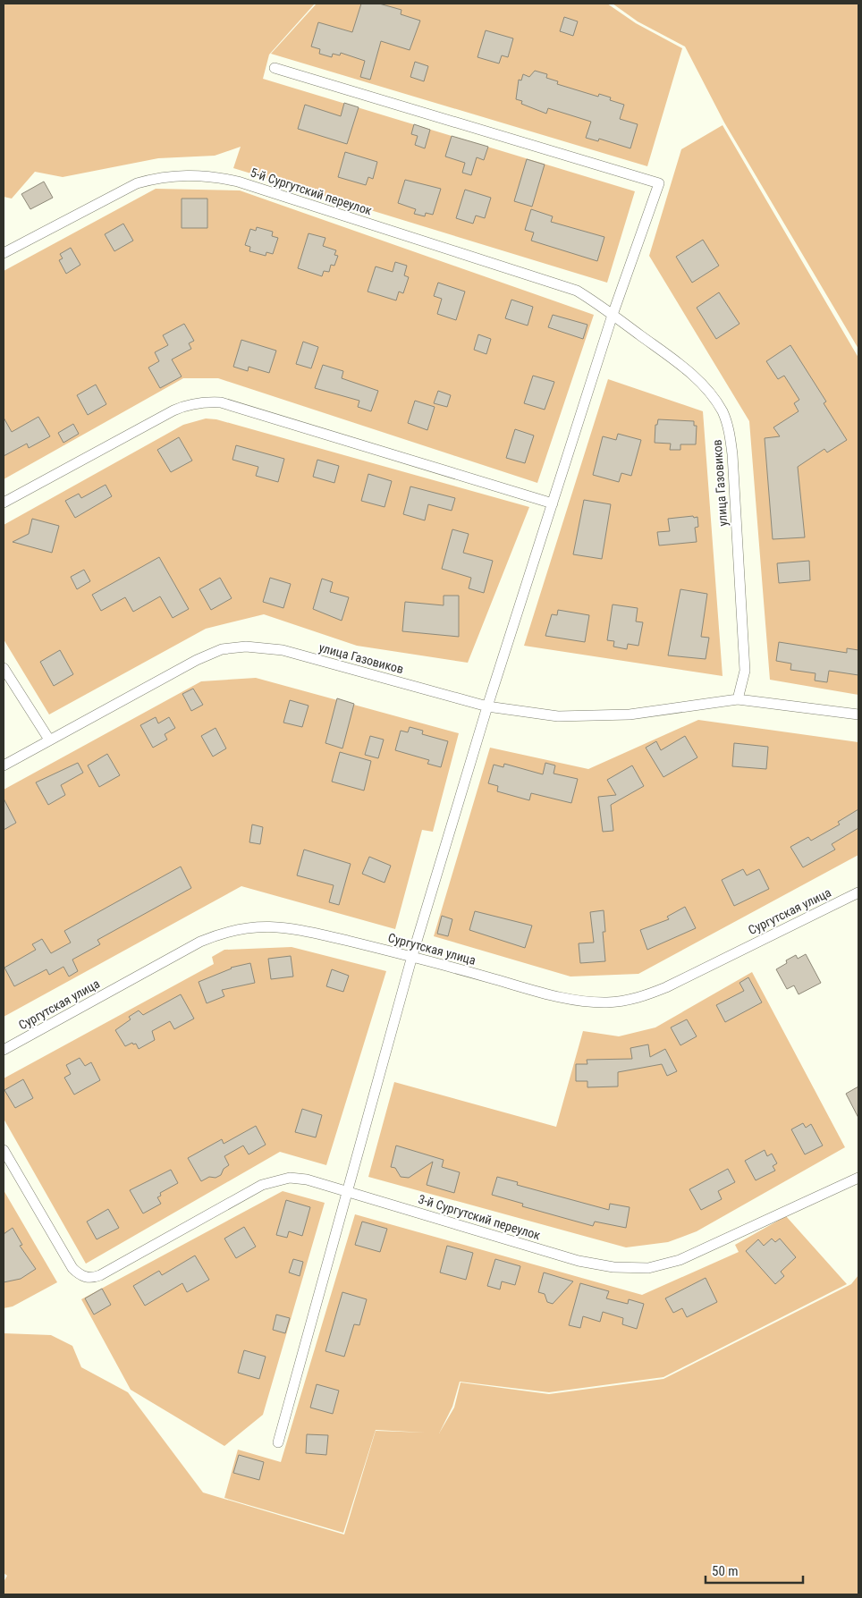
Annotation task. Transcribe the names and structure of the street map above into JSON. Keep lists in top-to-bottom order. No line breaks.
{"streets":{"street":["5-й Сургутский переулок","улица Газовиков","Сургутская улица","3-й Сургутский переулок"]},"crossings":[["5-й Сургутский переулок","улица Газовиков"]],"scale_bar":"50 m"}
